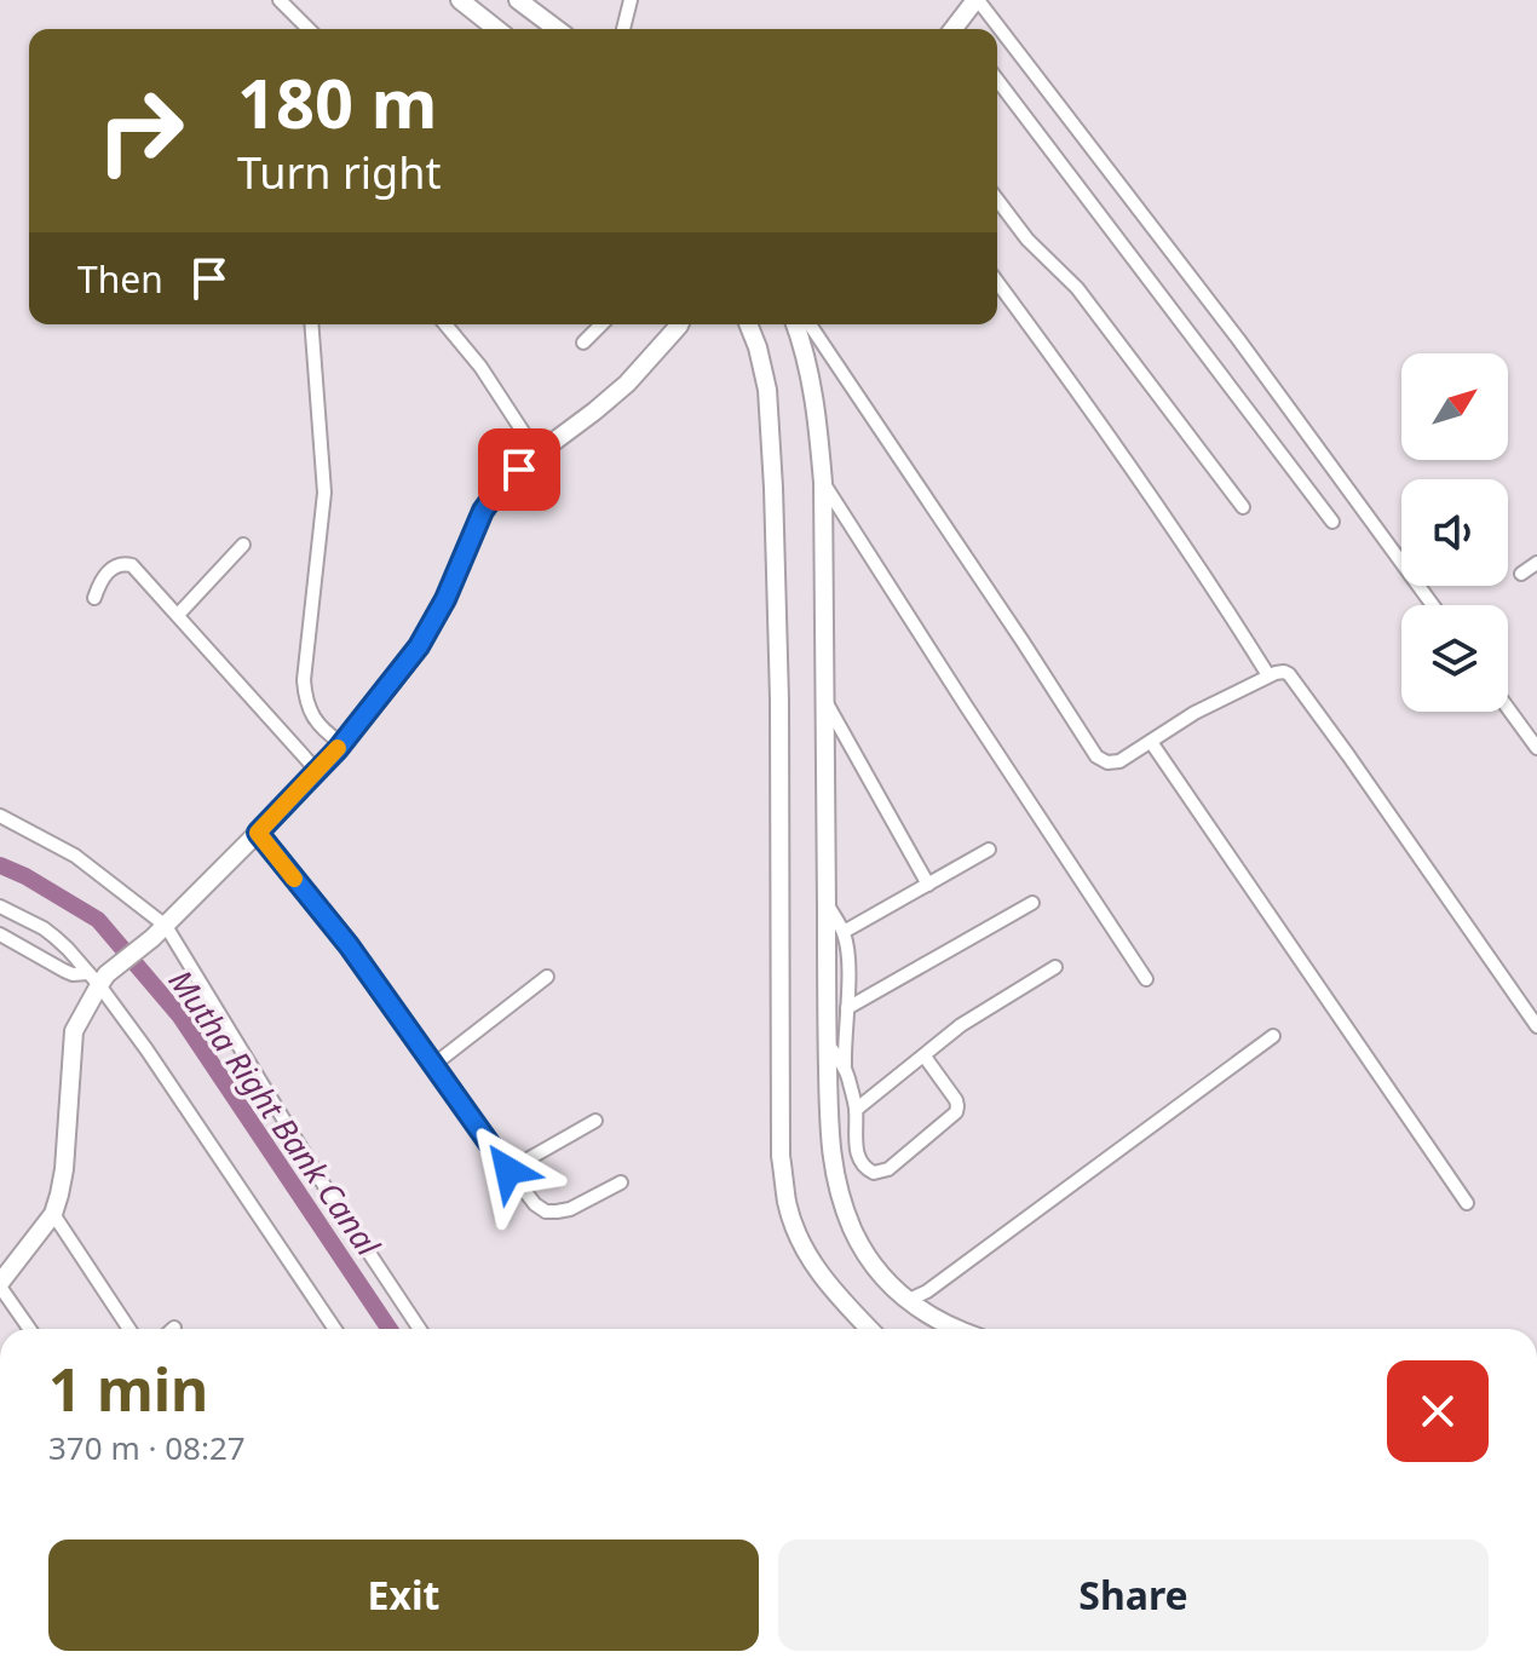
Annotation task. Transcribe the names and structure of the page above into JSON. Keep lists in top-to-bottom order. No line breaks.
{"water":["Mutha Right Bank Canal"],"north":"top right","page":{"turn":["180 m","Turn right"],"then":"Then","heading":["1 min","370 m · 08:27"],"buttons":["Exit","Share"]}}
